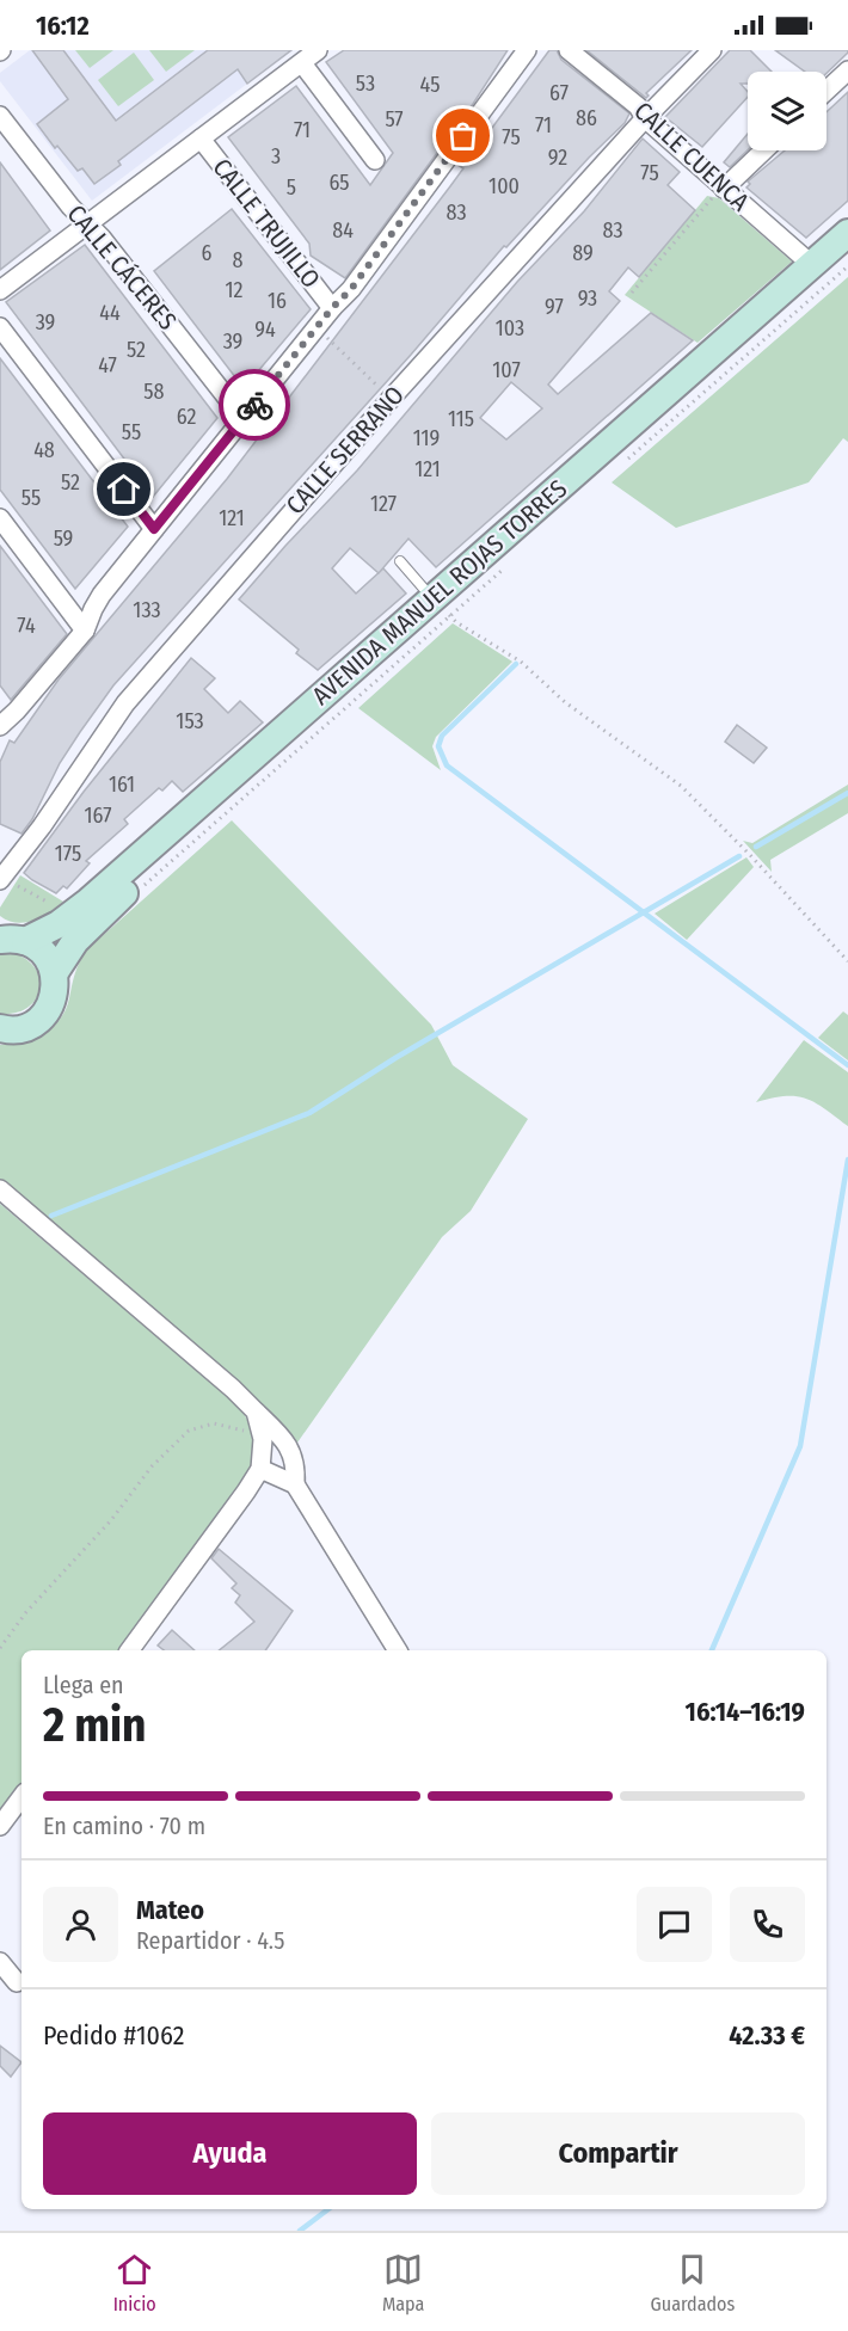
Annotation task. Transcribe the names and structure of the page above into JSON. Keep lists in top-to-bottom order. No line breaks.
{"streets":{"main road":["AVENIDA MANUEL ROJAS TORRES"],"street":["CALLE CUENCA","CALLE TRUJILLO","CALLE CÁCERES","CALLE SERRANO"]},"crossings":[["CALLE CUENCA","CALLE SERRANO"],["CALLE CUENCA","AVENIDA MANUEL ROJAS TORRES"]],"house_numbers":["53","45","67","86","57","71","71","75","3","92","75","65","100","5","83","84","83","6","89","8","12","93","16","97","44","39","103","94","39","52","47","107","58","62","115","55","119","48","121","52","55","127","121","59","133","74","153","161","167","175"],"page":{"status":"16:12","heading":["2 min","Llega en","16:14–16:19"],"panel":["Mateo","Repartidor · 4.5","Pedido #1062","42.33 €"],"bar":"En camino · 70 m","buttons":["Ayuda","Compartir"],"tabs":["Inicio","Mapa","Guardados"]}}
